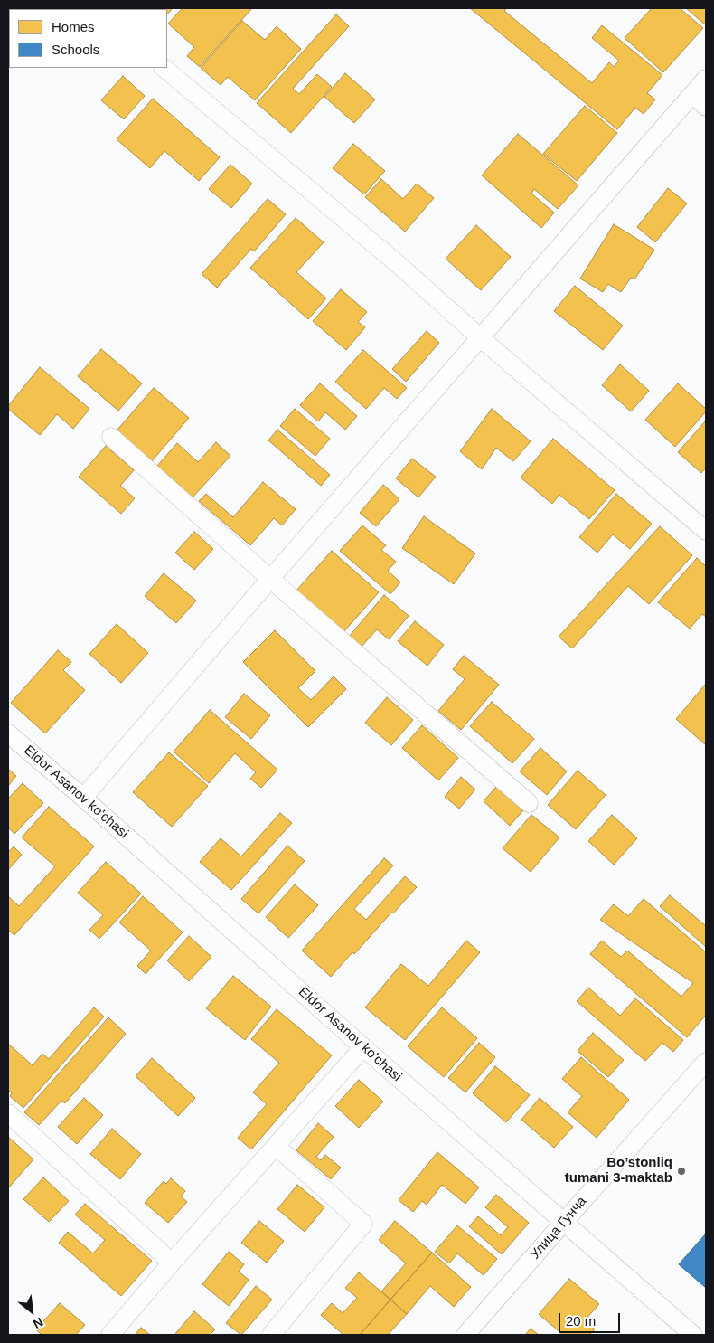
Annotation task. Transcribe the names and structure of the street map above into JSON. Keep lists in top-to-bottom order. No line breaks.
{"streets":{"street":["Eldor Asanov ko'chasi","Улица Гунча"]},"crossings":[["Eldor Asanov ko'chasi","Улица Гунча"]],"places":["Bo’stonliq tumani 3-maktab"],"legend":["Homes","Schools"],"scale_bar":"20 m","north":"bottom right"}
